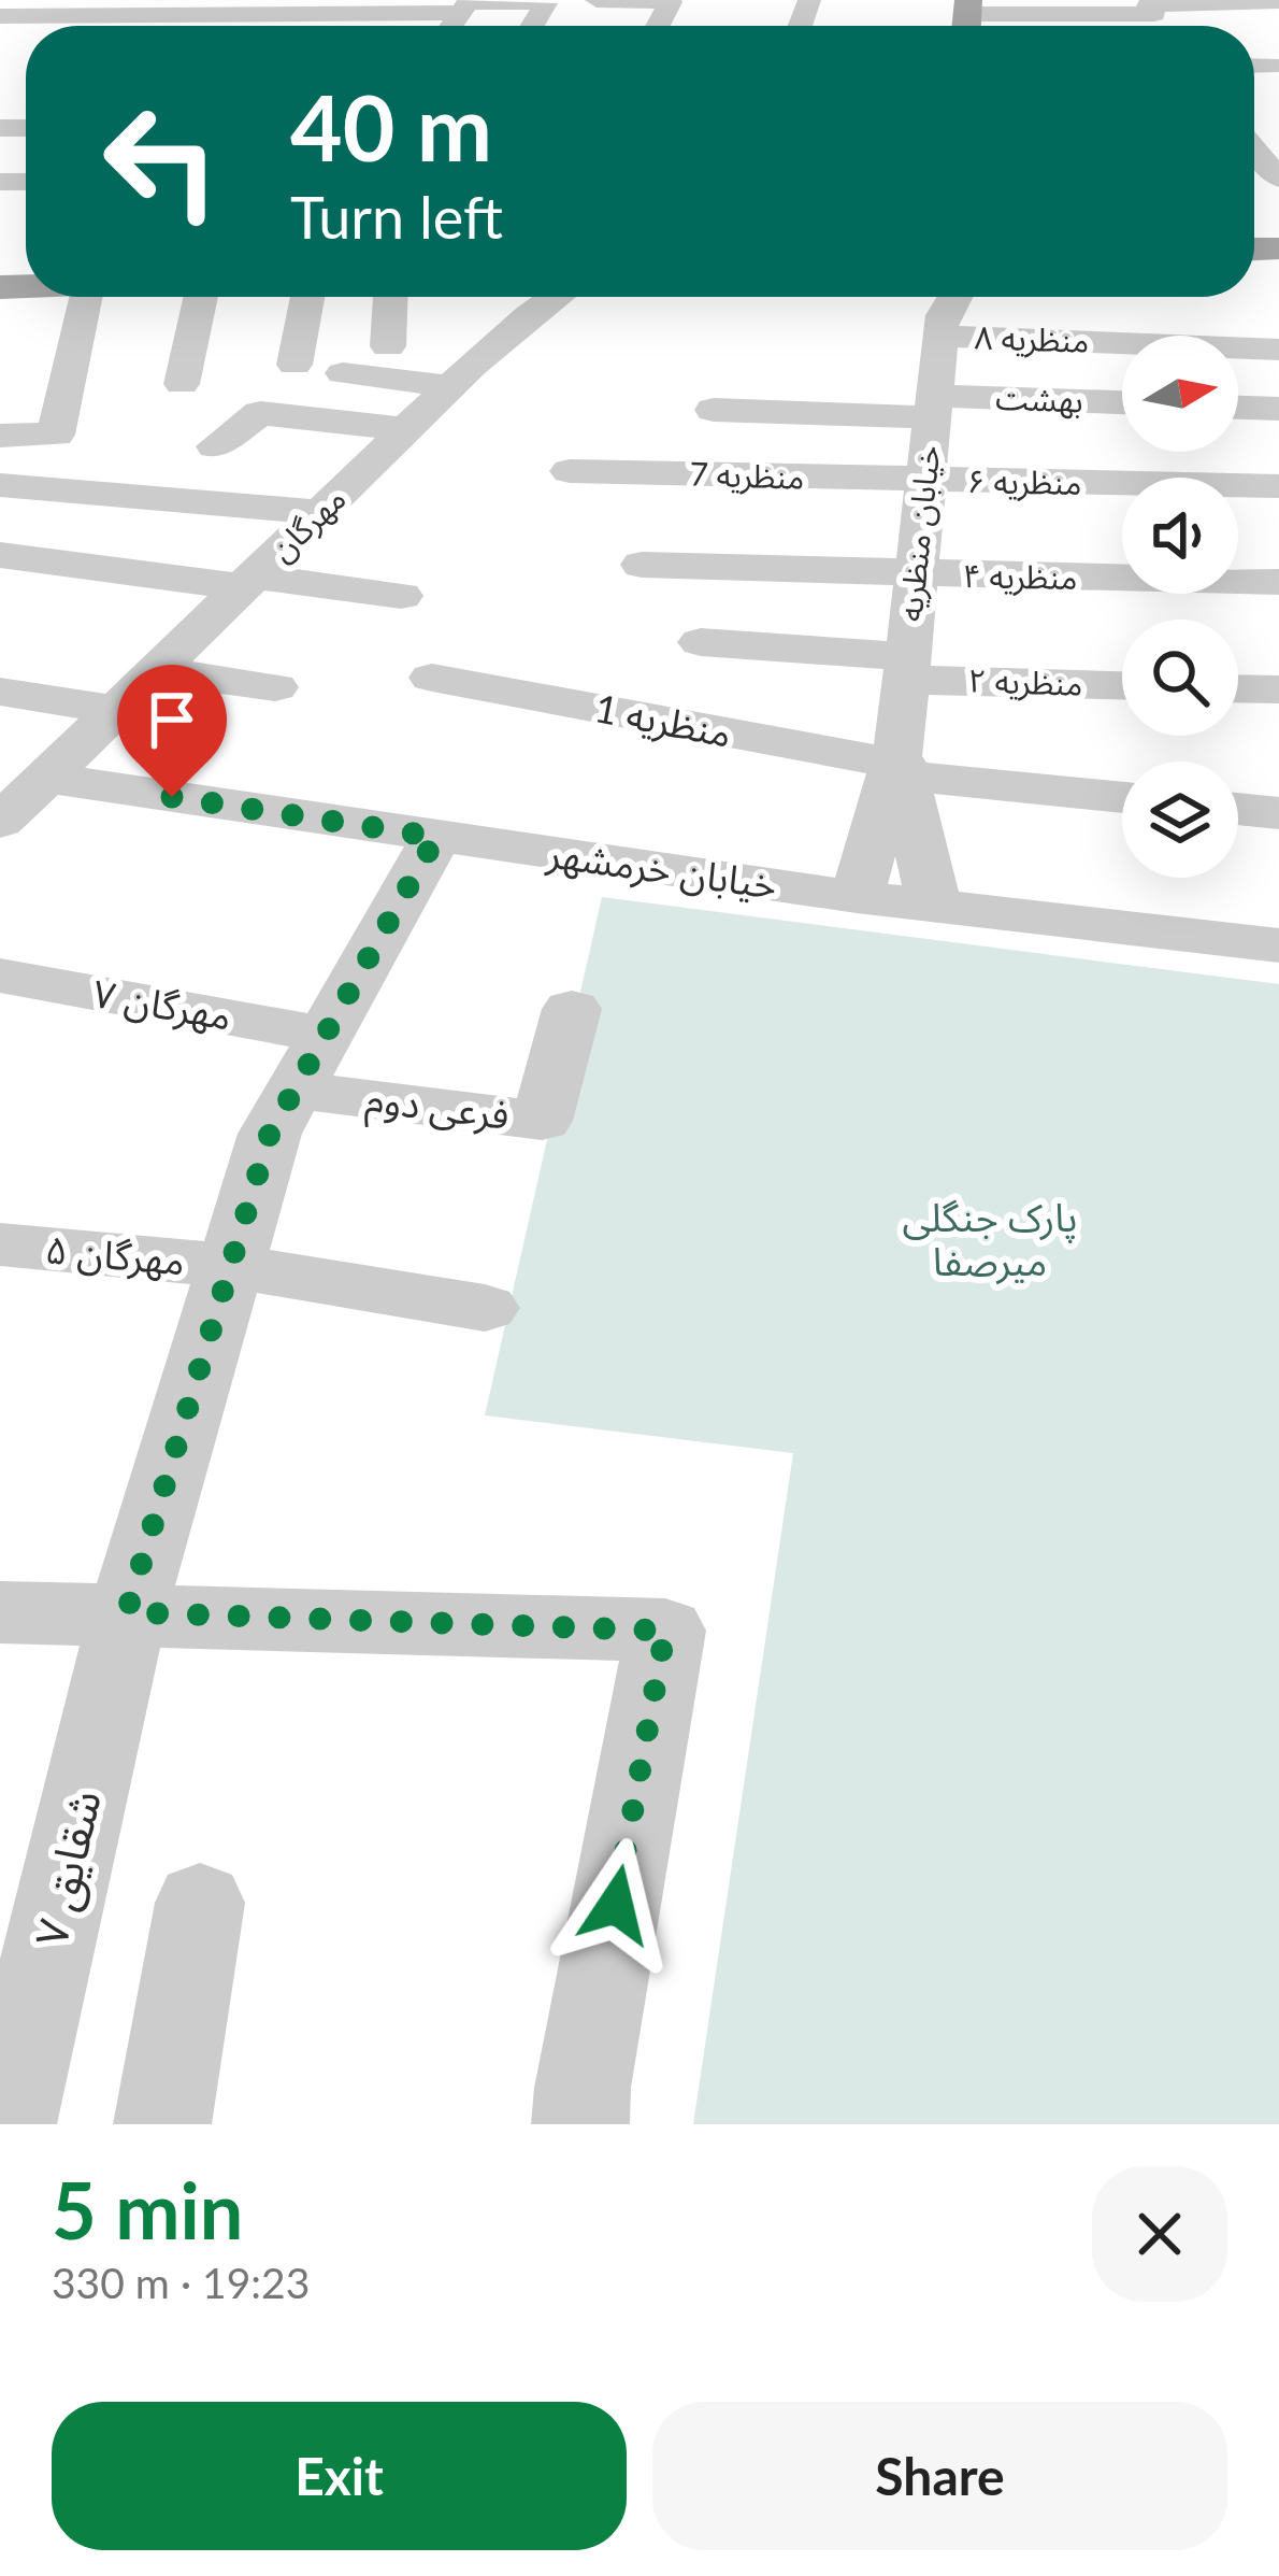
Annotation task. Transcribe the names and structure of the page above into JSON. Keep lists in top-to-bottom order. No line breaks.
{"streets":{"street":["منظریه ۸","بهشت","منظریه 7","منظریه ۶","مهرگان","خیابان منظریه","منظریه ۴","منظریه ۲","منظریه 1","خیابان خرمشهر","مهرگان ۷","فرعی دوم","مهرگان ۵","شقایق ۷"]},"crossings":[["منظریه ۸","خیابان منظریه"],["بهشت","خیابان منظریه"],["منظریه 7","منظریه ۶"],["منظریه 7","خیابان منظریه"],["منظریه ۶","خیابان منظریه"],["مهرگان","خیابان خرمشهر"],["خیابان منظریه","منظریه ۴"],["خیابان منظریه","منظریه ۲"],["خیابان منظریه","منظریه 1"],["خیابان خرمشهر","شقایق ۷"],["مهرگان ۷","فرعی دوم"],["مهرگان ۷","شقایق ۷"],["فرعی دوم","شقایق ۷"],["مهرگان ۵","شقایق ۷"]],"parks":["پارک جنگلی میرصفا"],"north":"right","page":{"turn":["40 m","Turn left"],"heading":["5 min","330 m · 19:23"],"buttons":["Exit","Share"]}}
